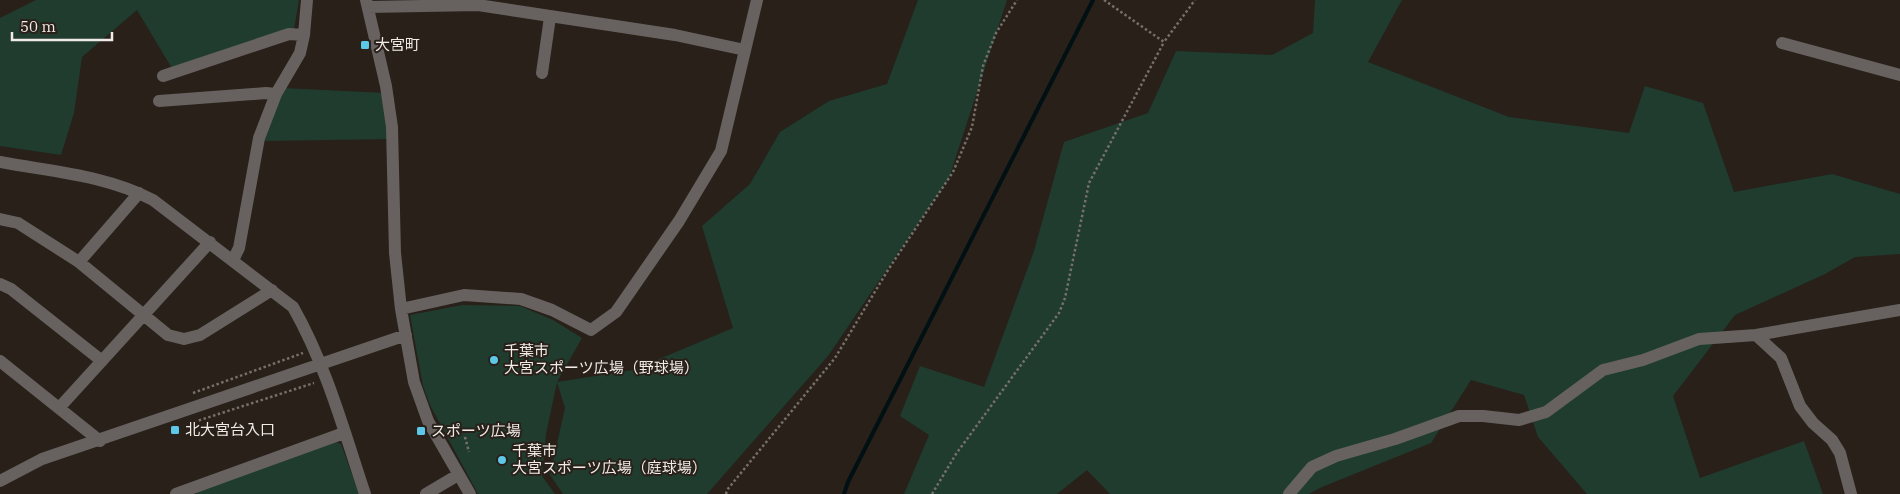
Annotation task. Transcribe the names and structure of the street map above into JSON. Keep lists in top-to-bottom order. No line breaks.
{"places":{"transit":["大宮町","北大宮台入口","スポーツ広場"],"other":["千葉市 大宮スポーツ広場（野球場）","千葉市 大宮スポーツ広場（庭球場）"]},"scale_bar":"50 m"}
